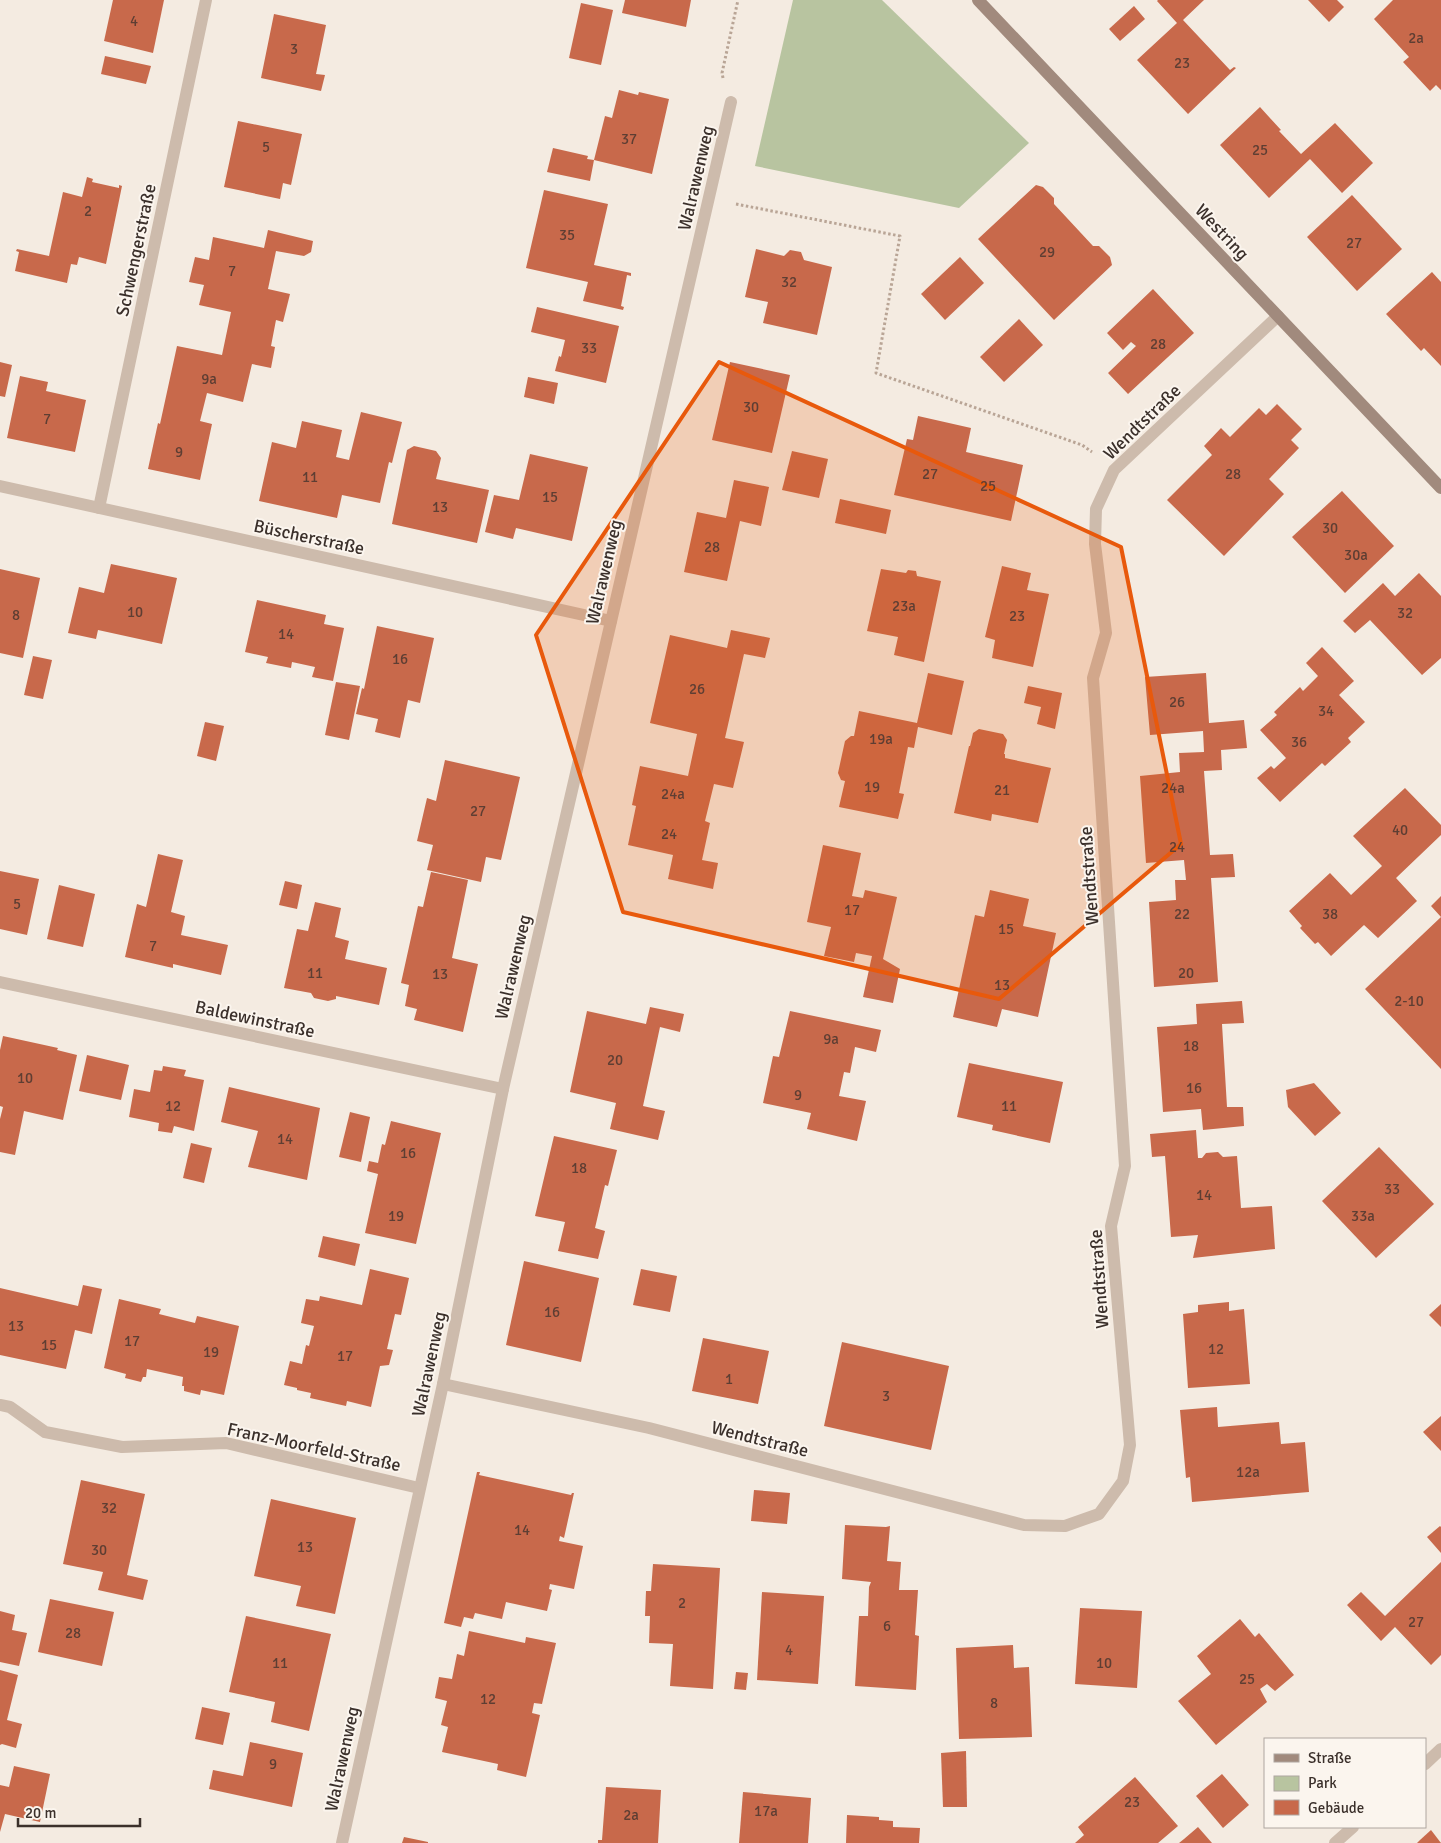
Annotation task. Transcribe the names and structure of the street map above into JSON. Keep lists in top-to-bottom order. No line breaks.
{"streets":{"main road":["Westring"],"street":["Walrawenweg","Schwengerstraße","Wendtstraße","Büscherstraße","Baldewinstraße","Franz-Moorfeld-Straße"]},"crossings":[["Walrawenweg","Wendtstraße"],["Walrawenweg","Büscherstraße"],["Walrawenweg","Baldewinstraße"],["Walrawenweg","Franz-Moorfeld-Straße"],["Westring","Wendtstraße"],["Schwengerstraße","Büscherstraße"]],"house_numbers":["4","2a","3","23","37","5","25","2","35","27","29","7","32","28","33","9a","30","7","9","27","28","11","25","15","13","30","28","30a","23a","10","32","8","23","14","16","26","26","34","19a","36","19","24a","21","24a","27","40","24","24","5","17","22","38","15","7","11","20","13","13","2-10","9a","18","20","10","16","9","12","11","14","16","18","33","14","19","33a","16","13","17","15","12","19","17","1","3","12a","32","14","13","30","2","27","6","28","4","11","10","25","12","8","9","23","17a","2a"],"legend":["Straße","Park","Gebäude"],"scale_bar":"20 m"}
